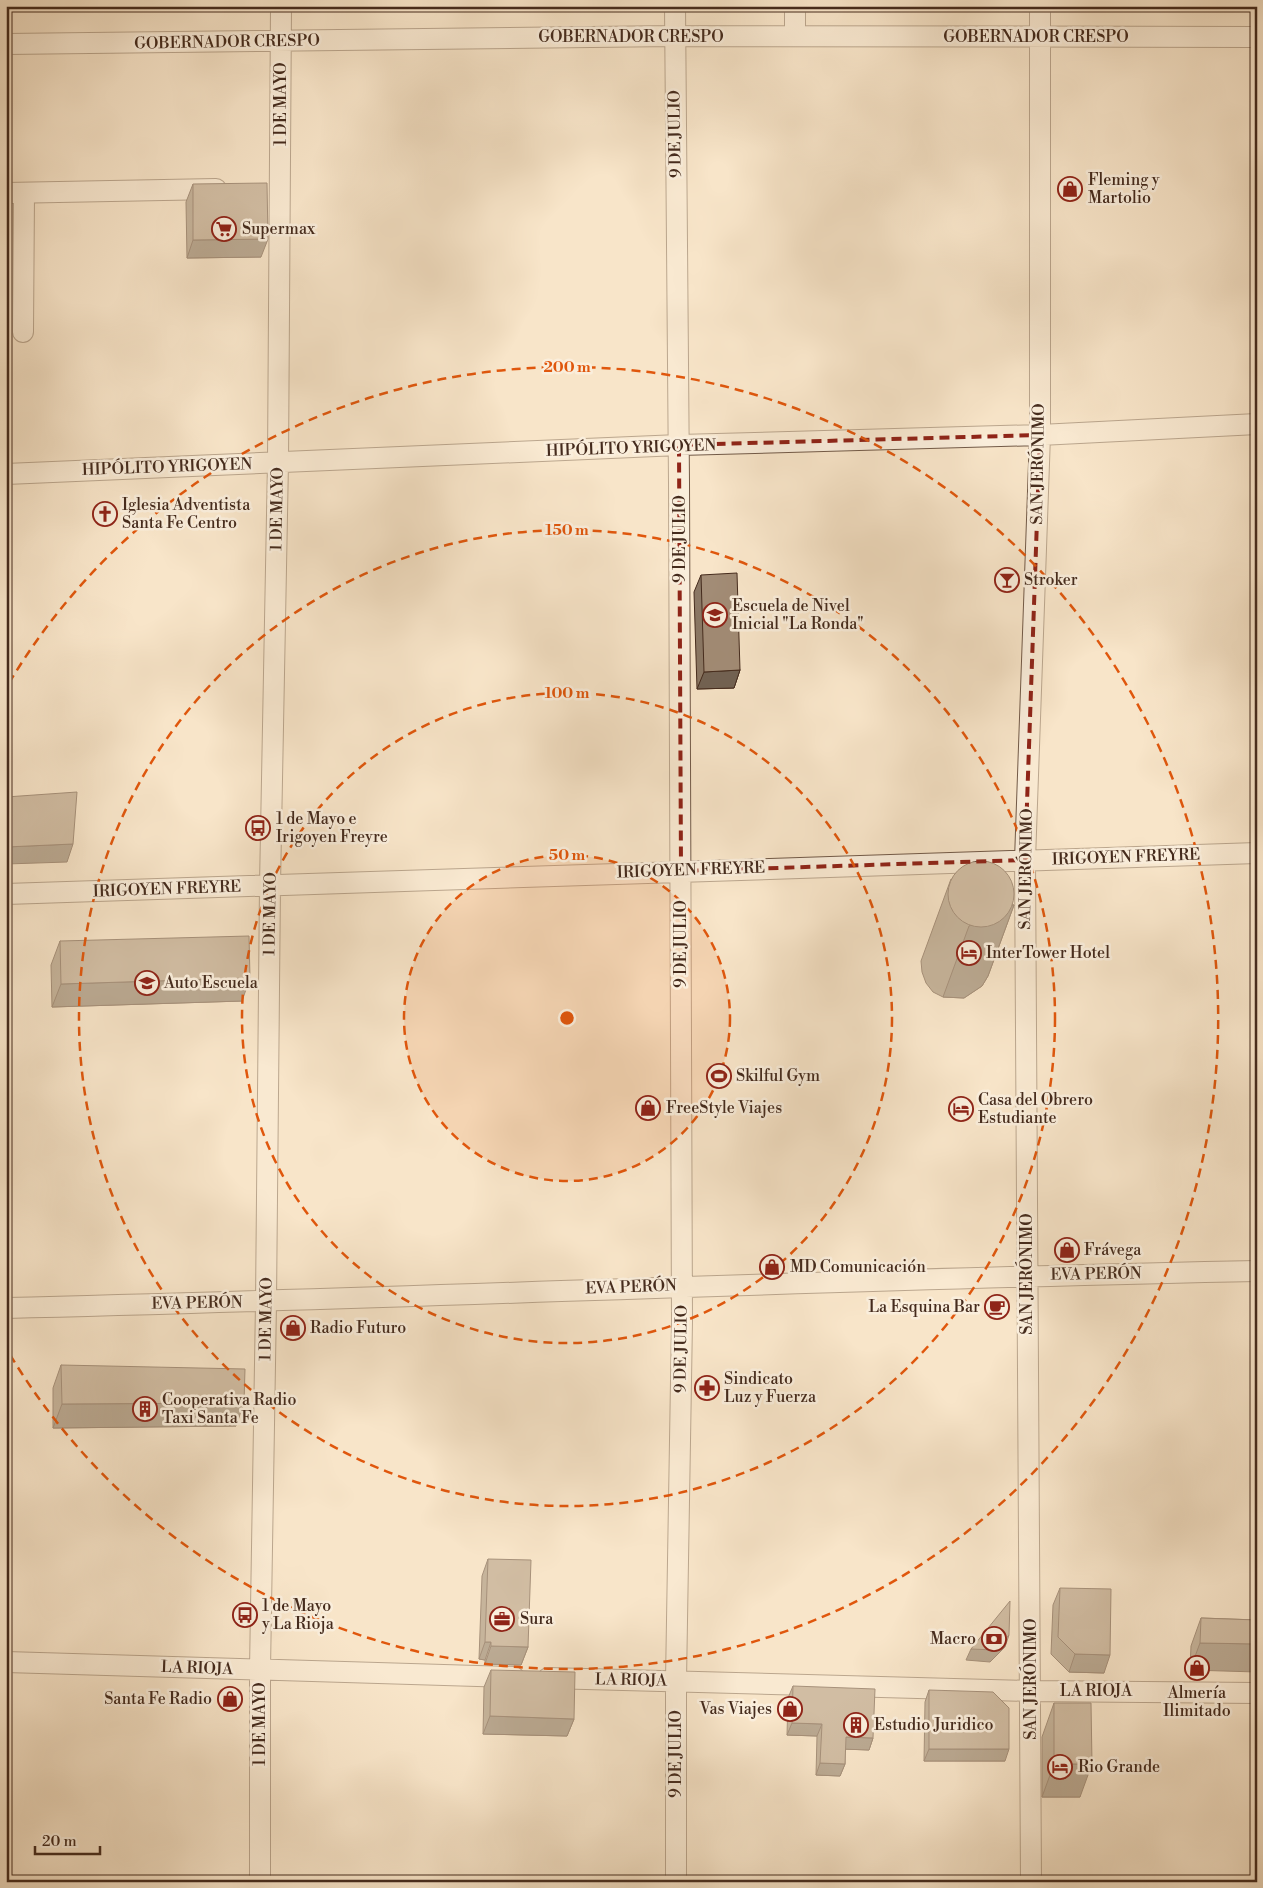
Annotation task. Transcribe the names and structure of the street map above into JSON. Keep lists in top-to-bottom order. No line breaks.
{"streets":{"street":["GOBERNADOR CRESPO","1 DE MAYO","9 DE JULIO","HIPÓLITO YRIGOYEN","SAN JERÓNIMO","IRIGOYEN FREYRE","EVA PERÓN","LA RIOJA"]},"crossings":[["GOBERNADOR CRESPO","1 DE MAYO"],["GOBERNADOR CRESPO","9 DE JULIO"],["GOBERNADOR CRESPO","SAN JERÓNIMO"],["1 DE MAYO","HIPÓLITO YRIGOYEN"],["1 DE MAYO","IRIGOYEN FREYRE"],["1 DE MAYO","EVA PERÓN"],["1 DE MAYO","LA RIOJA"],["9 DE JULIO","HIPÓLITO YRIGOYEN"],["9 DE JULIO","IRIGOYEN FREYRE"],["9 DE JULIO","EVA PERÓN"],["9 DE JULIO","LA RIOJA"],["HIPÓLITO YRIGOYEN","SAN JERÓNIMO"],["SAN JERÓNIMO","IRIGOYEN FREYRE"],["SAN JERÓNIMO","EVA PERÓN"],["SAN JERÓNIMO","LA RIOJA"]],"places":{"shop":["Fleming y Martolio","FreeStyle Viajes","Frávega","MD Comunicación","Radio Futuro","Almería Ilimitado","Santa Fe Radio","Vas Viajes"],"supermarket":["Supermax"],"church":["Iglesia Adventista Santa Fe Centro"],"bar":["Stroker"],"school or university":["Escuela de Nivel Inicial \"La Ronda\"","Auto Escuela"],"bus stop":["1 de Mayo e Irigoyen Freyre","1 de Mayo y La Rioja"],"hotel":["InterTower Hotel","Casa del Obrero Estudiante","Rio Grande"],"sports":["Skilful Gym"],"cafe":["La Esquina Bar"],"pharmacy":["Sindicato Luz y Fuerza"],"building":["Cooperativa Radio Taxi Santa Fe","Estudio Juridico"],"office":["Sura"],"bank":["Macro"]},"scale_bar":"20 m","rings":["200 m","150 m","100 m","50 m"]}
